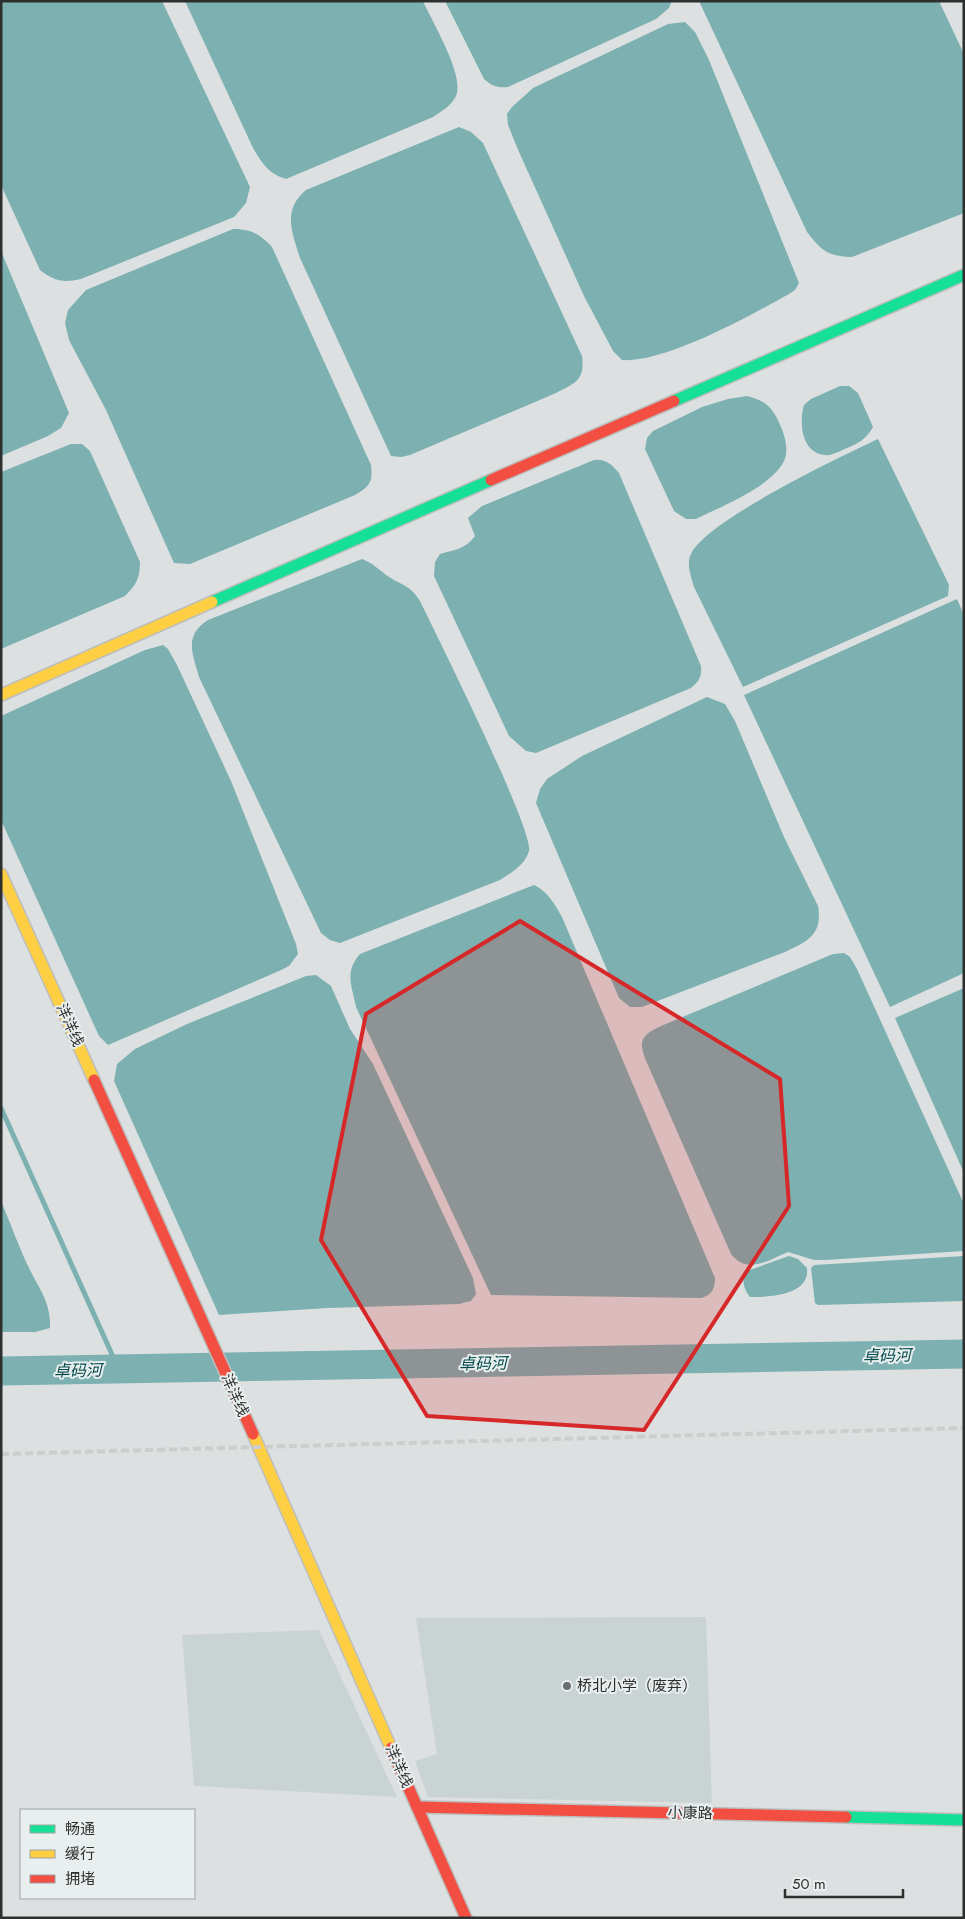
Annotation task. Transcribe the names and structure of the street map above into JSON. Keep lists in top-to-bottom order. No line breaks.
{"streets":{"street":["洋洋线","小康路"]},"crossings":[["洋洋线","小康路"]],"water":["卓码河"],"places":["桥北小学（废弃）"],"legend":["畅通","缓行","拥堵"],"scale_bar":"50 m"}
